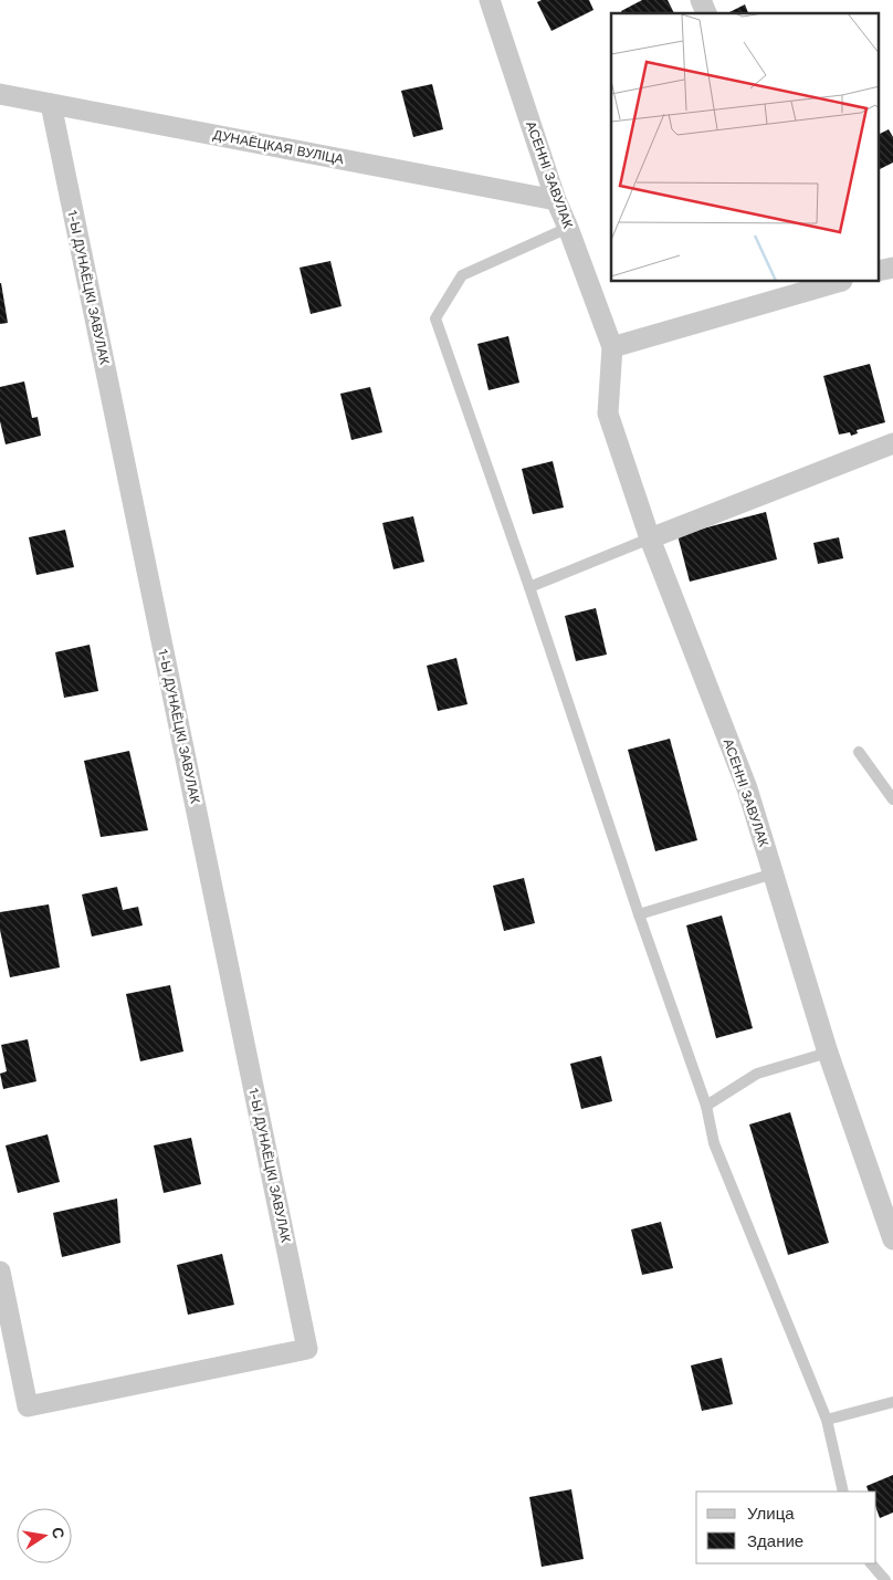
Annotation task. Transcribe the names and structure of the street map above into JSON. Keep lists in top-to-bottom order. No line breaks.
{"streets":{"street":["ДУНАЁЦКАЯ ВУЛІЦА","АСЕННІ ЗАВУЛАК","1-Ы ДУНАЁЦКІ ЗАВУЛАК"]},"crossings":[["ДУНАЁЦКАЯ ВУЛІЦА","АСЕННІ ЗАВУЛАК"],["ДУНАЁЦКАЯ ВУЛІЦА","1-Ы ДУНАЁЦКІ ЗАВУЛАК"]],"legend":["Улица","Здание"],"north":"right"}
